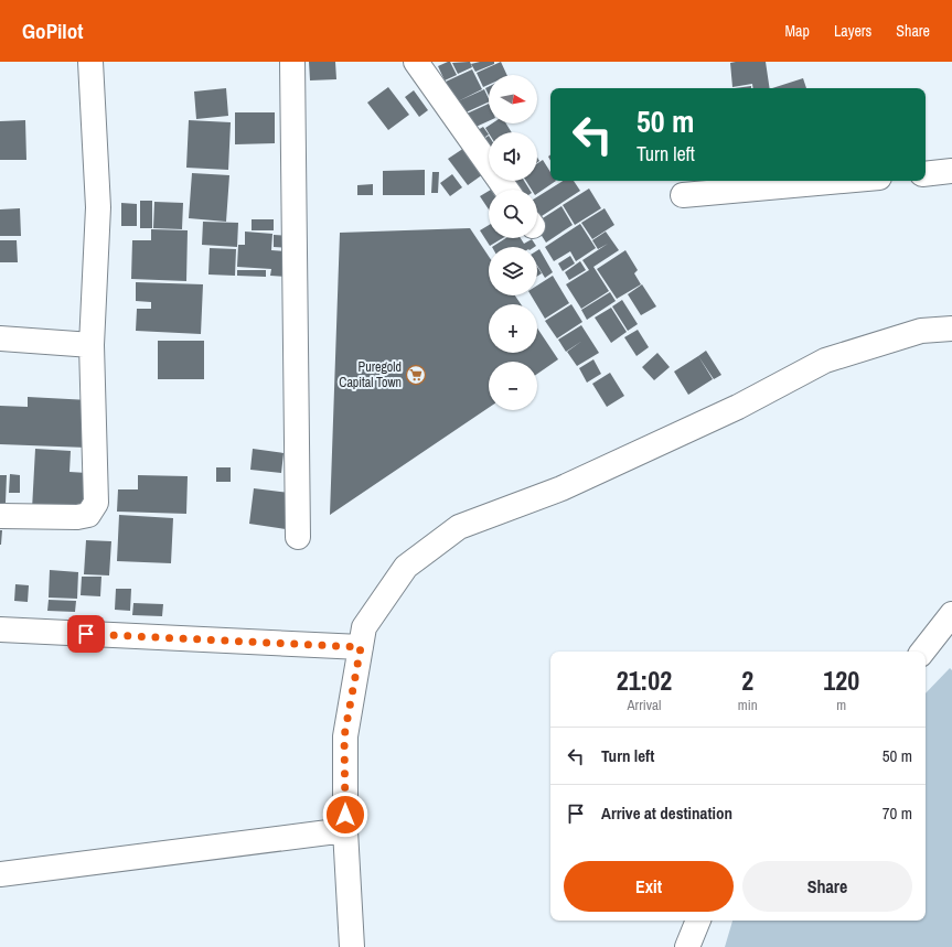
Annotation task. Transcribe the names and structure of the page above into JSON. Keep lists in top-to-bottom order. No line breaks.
{"places":{"supermarket":["Puregold Capital Town"]},"north":"right","page":{"header":"GoPilot","nav":["Map","Layers","Share"],"map_buttons":["+","−"],"turn":["50 m","Turn left"],"eta":["21:02","Arrival","2","min","120","m"],"list":[{"name":"Turn left","value":"50 m"},{"name":"Arrive at destination","value":"70 m"}],"buttons":["Exit","Share"]}}
